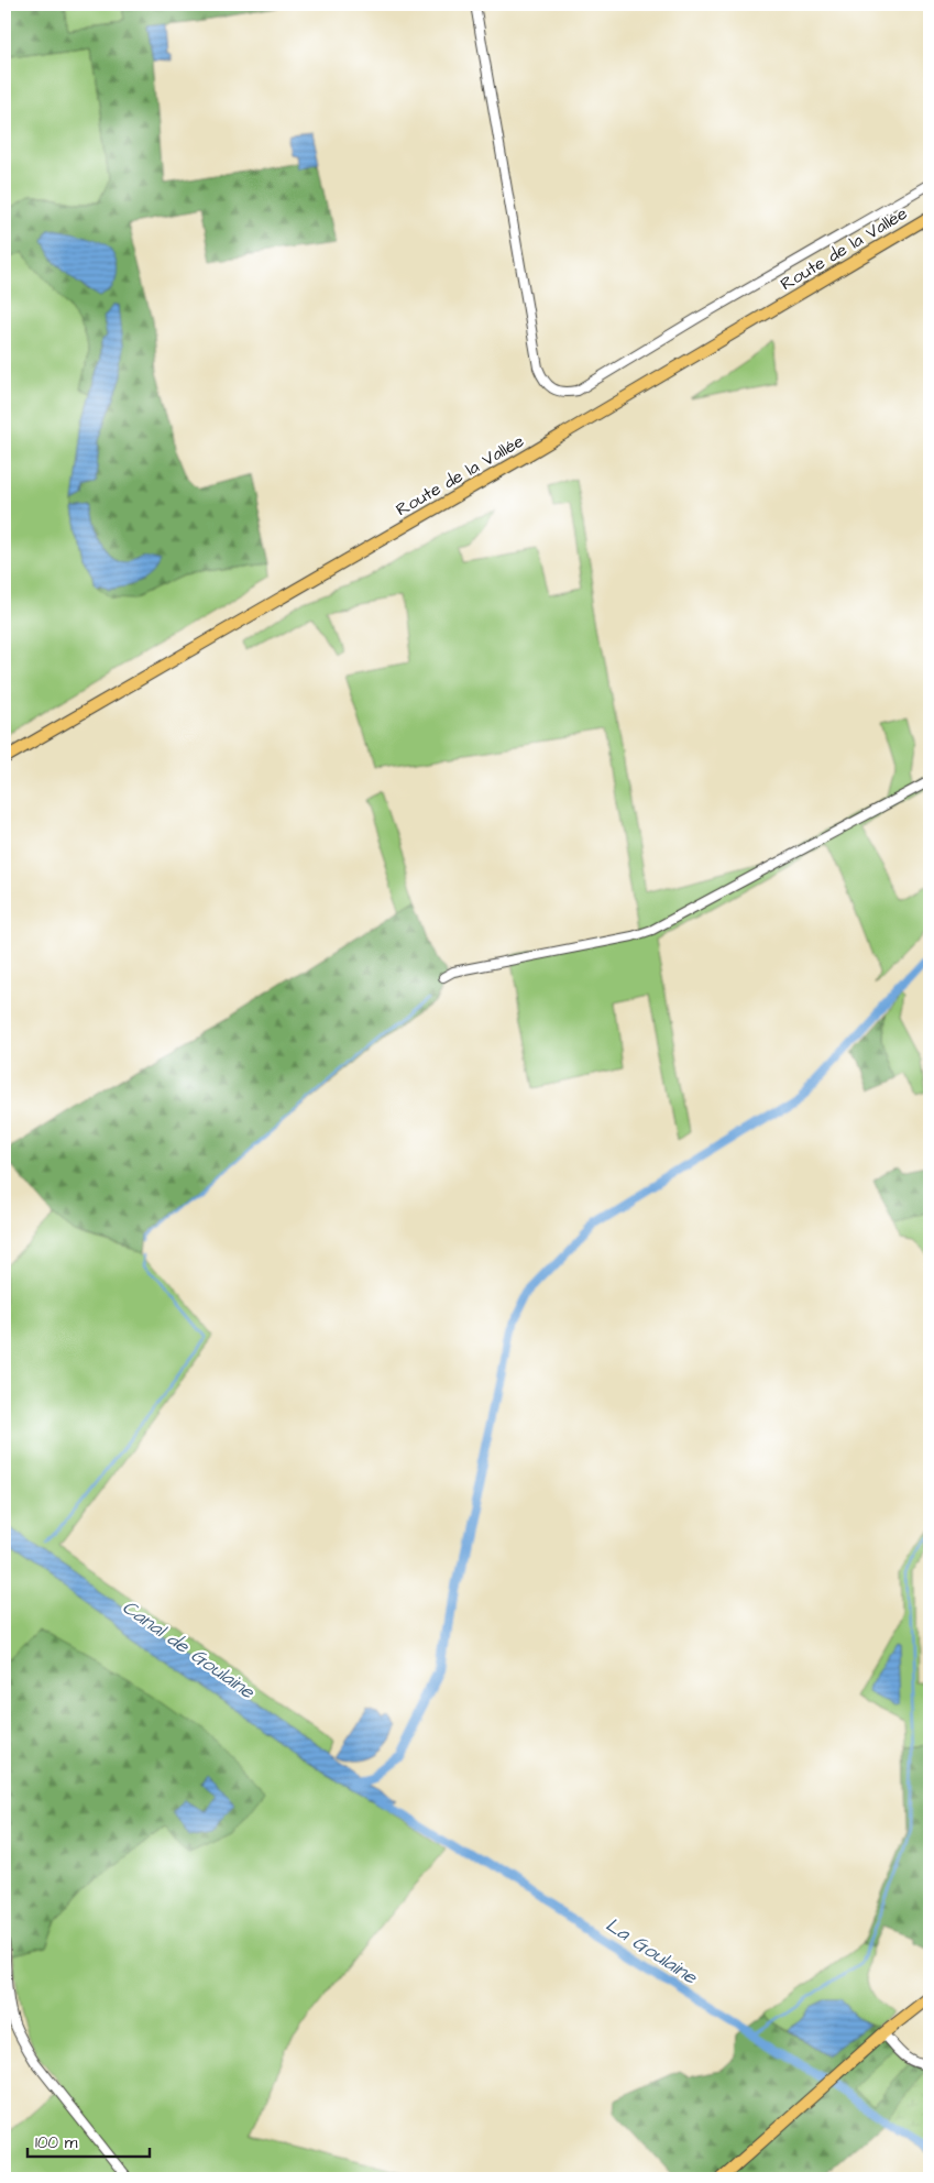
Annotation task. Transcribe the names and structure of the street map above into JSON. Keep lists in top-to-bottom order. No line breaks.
{"streets":{"main road":["Route de la Vallée"]},"water":["Canal de Goulaine","La Goulaine"],"scale_bar":"100 m"}
